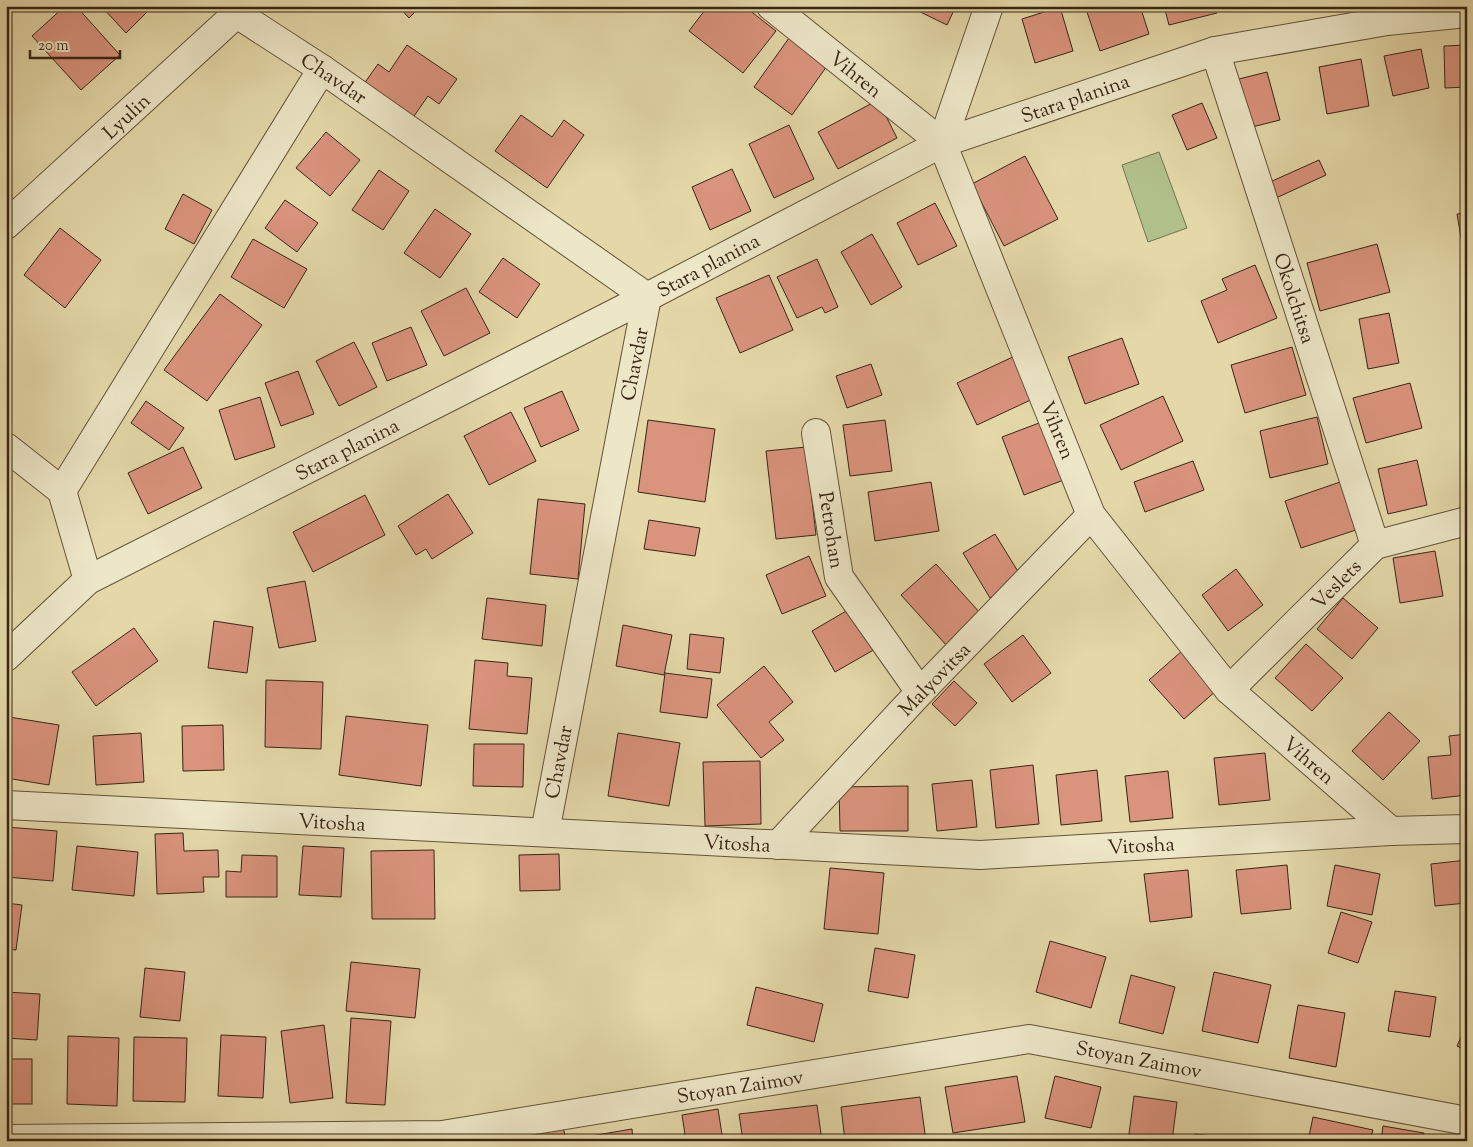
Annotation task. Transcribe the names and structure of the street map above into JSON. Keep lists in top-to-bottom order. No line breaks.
{"streets":{"street":["Vihren","Chavdar","Stara planina","Lyulin","Okolchitsa","Petrohan","Veslets","Malyovitsa","Vitosha","Stoyan Zaimov"]},"crossings":[["Vihren","Stara planina"],["Vihren","Veslets"],["Vihren","Malyovitsa"],["Vihren","Vitosha"],["Chavdar","Stara planina"],["Chavdar","Lyulin"],["Chavdar","Vitosha"],["Stara planina","Okolchitsa"],["Okolchitsa","Veslets"],["Petrohan","Malyovitsa"],["Malyovitsa","Vitosha"]],"scale_bar":"20 m"}
